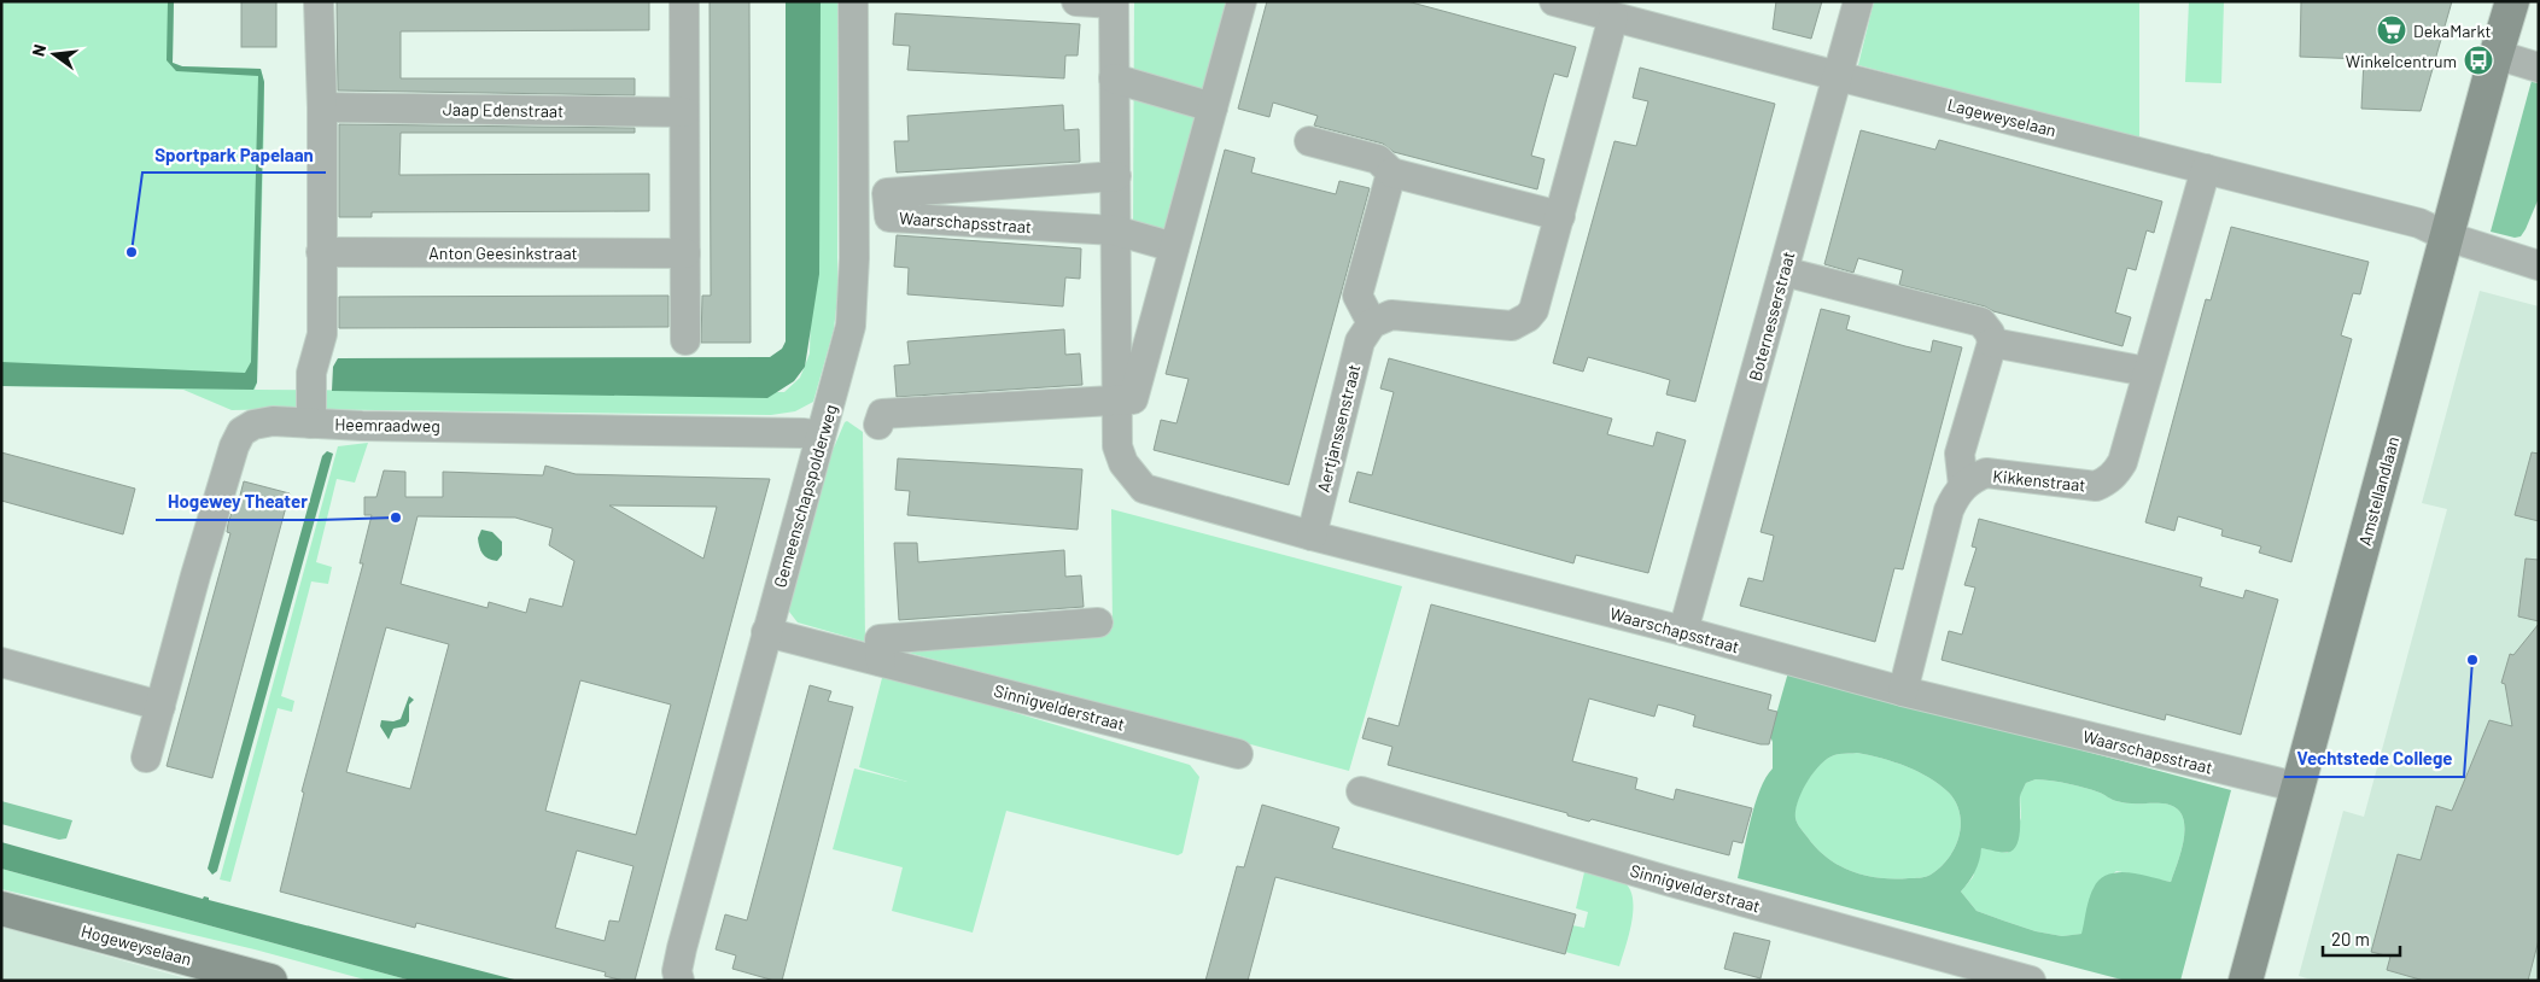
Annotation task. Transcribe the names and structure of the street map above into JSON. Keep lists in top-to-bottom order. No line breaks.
{"streets":{"main road":["Amstellandlaan","Hogeweyselaan"],"street":["Jaap Edenstraat","Lageweyselaan","Waarschapsstraat","Anton Geesinkstraat","Boternesserstraat","Heemraadweg","Aertjanssenstraat","Kikkenstraat","Gemeenschapspolderweg","Sinnigvelderstraat"]},"crossings":[["Lageweyselaan","Boternesserstraat"],["Lageweyselaan","Kikkenstraat"],["Lageweyselaan","Amstellandlaan"],["Waarschapsstraat","Boternesserstraat"],["Waarschapsstraat","Aertjanssenstraat"],["Waarschapsstraat","Amstellandlaan"],["Heemraadweg","Gemeenschapspolderweg"],["Gemeenschapspolderweg","Sinnigvelderstraat"]],"places":{"supermarket":["DekaMarkt"],"bus stop":["Winkelcentrum"],"other":["Sportpark Papelaan","Hogewey Theater","Vechtstede College"]},"scale_bar":"20 m","north":"left"}
